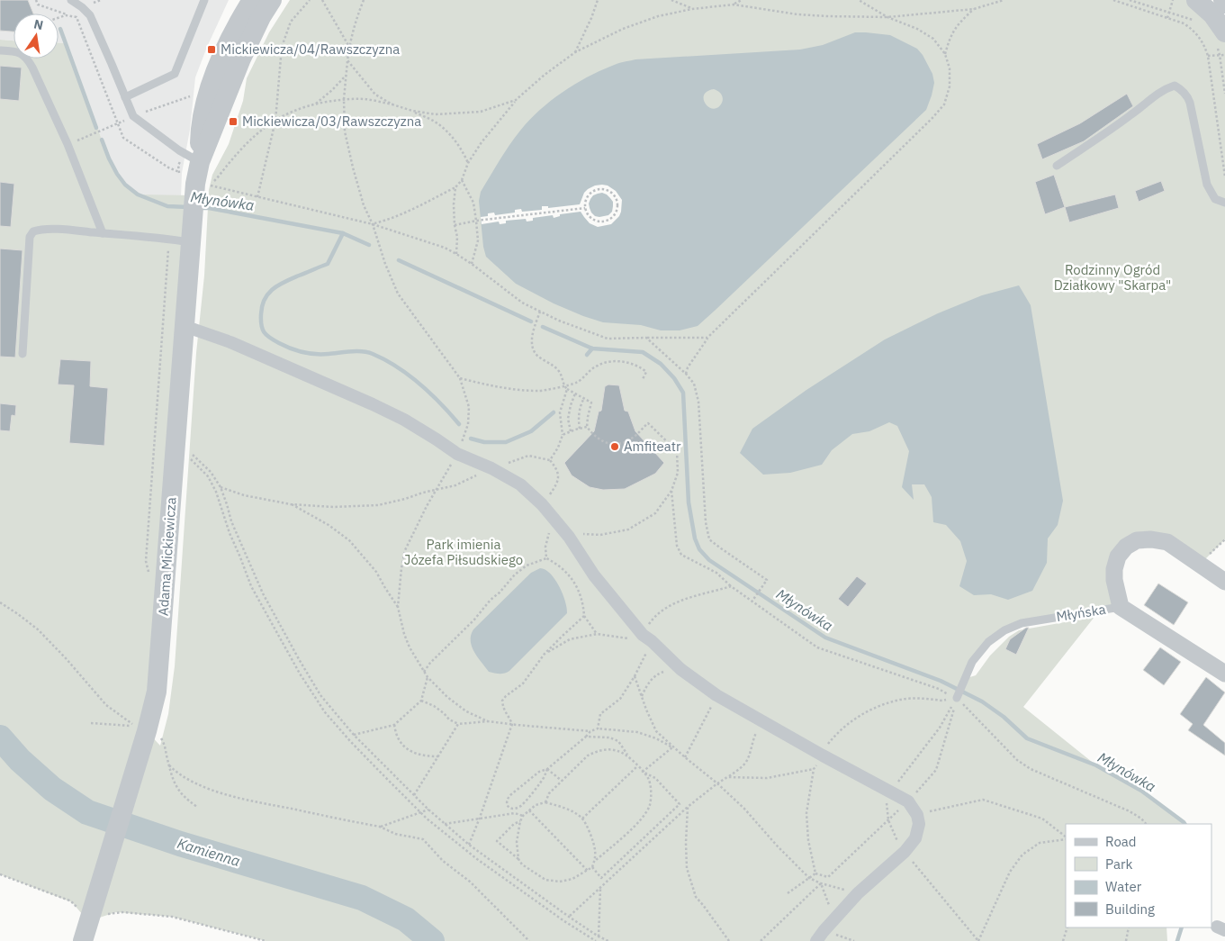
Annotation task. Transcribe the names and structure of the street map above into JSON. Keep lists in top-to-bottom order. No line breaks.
{"streets":{"street":["Adama Mickiewicza","Młyńska"]},"water":["Młynówka","Kamienna"],"parks":["Rodzinny Ogród Działkowy \"Skarpa\"","Park imienia Józefa Piłsudskiego"],"places":{"transit":["Mickiewicza/04/Rawszczyzna","Mickiewicza/03/Rawszczyzna"],"other":["Amfiteatr"]},"legend":["Road","Park","Water","Building"],"north":"top"}
